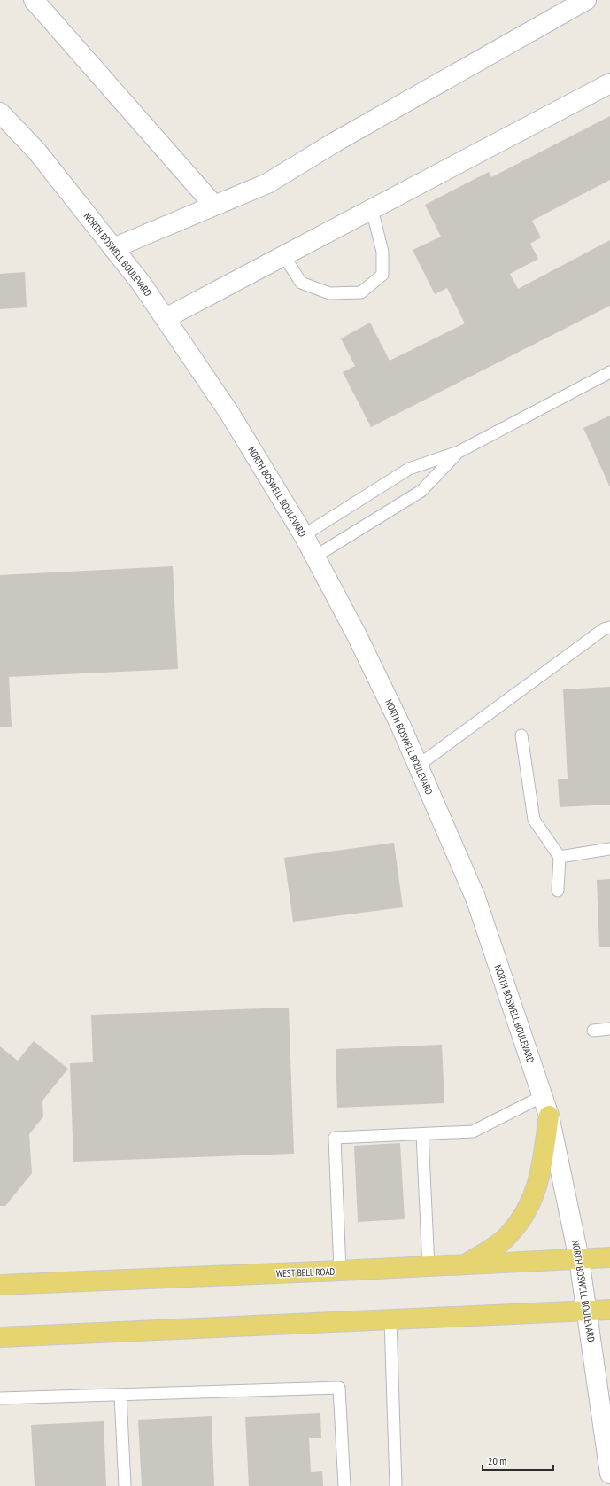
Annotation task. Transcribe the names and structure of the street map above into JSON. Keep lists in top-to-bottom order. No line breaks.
{"streets":{"main road":["WEST BELL ROAD"],"street":["NORTH BOSWELL BOULEVARD"]},"crossings":[["NORTH BOSWELL BOULEVARD","WEST BELL ROAD"]],"scale_bar":"20 m"}
